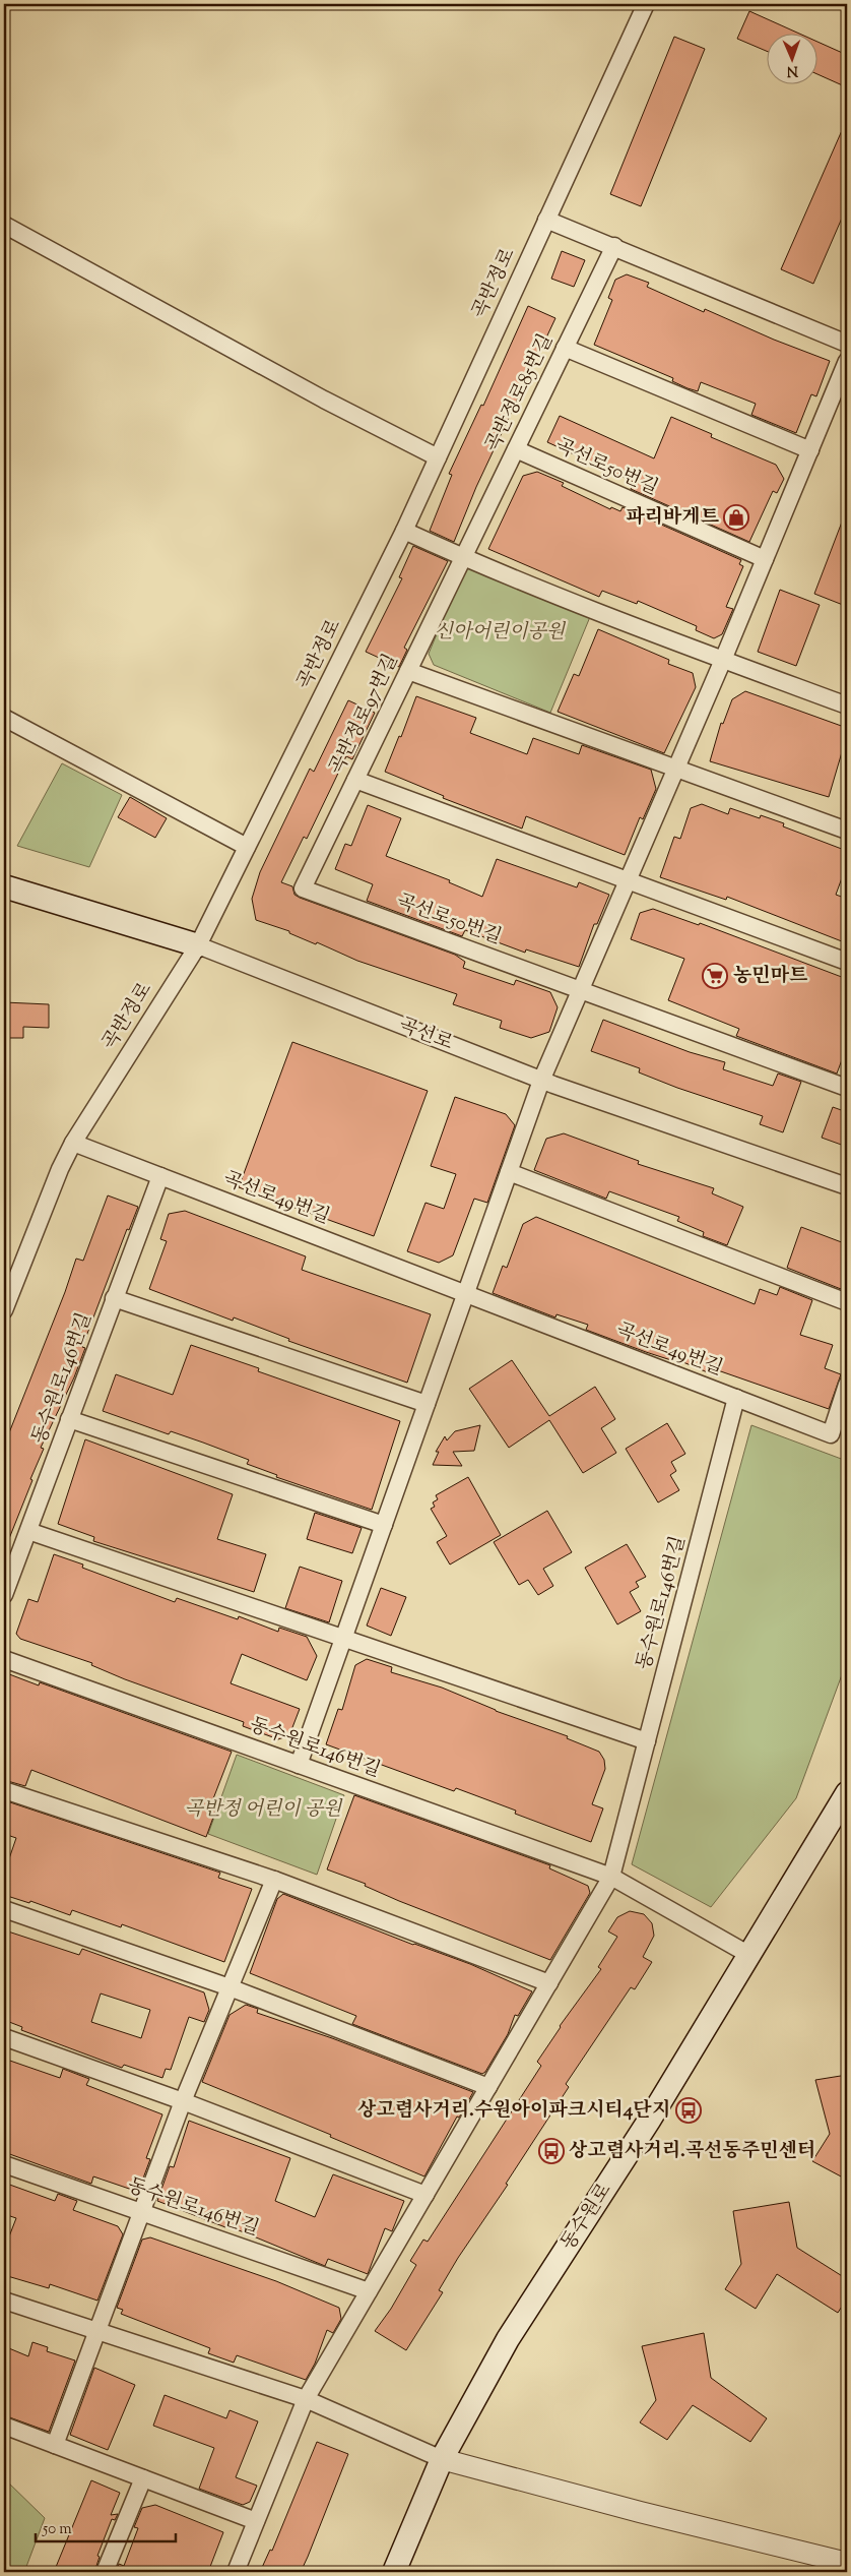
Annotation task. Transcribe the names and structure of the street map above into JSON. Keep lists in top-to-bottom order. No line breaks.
{"streets":{"main road":["곡선로","동수원로"],"street":["곡반정로","곡반정로85번길","곡선로50번길","곡반정로97번길","곡선로49번길","동수원로146번길"]},"crossings":[["곡반정로","곡선로"],["곡반정로","곡선로49번길"],["곡반정로85번길","곡선로50번길"],["곡반정로85번길","곡반정로97번길"],["곡선로50번길","곡반정로97번길"],["곡선로49번길","동수원로146번길"],["동수원로146번길","동수원로"]],"parks":["신아어린이공원","곡반정 어린이 공원"],"places":{"shop":["파리바게트"],"supermarket":["농민마트"],"bus stop":["상고렴사거리.수원아이파크시티4단지","상고렴사거리.곡선동주민센터"]},"scale_bar":"50 m","north":"bottom"}
